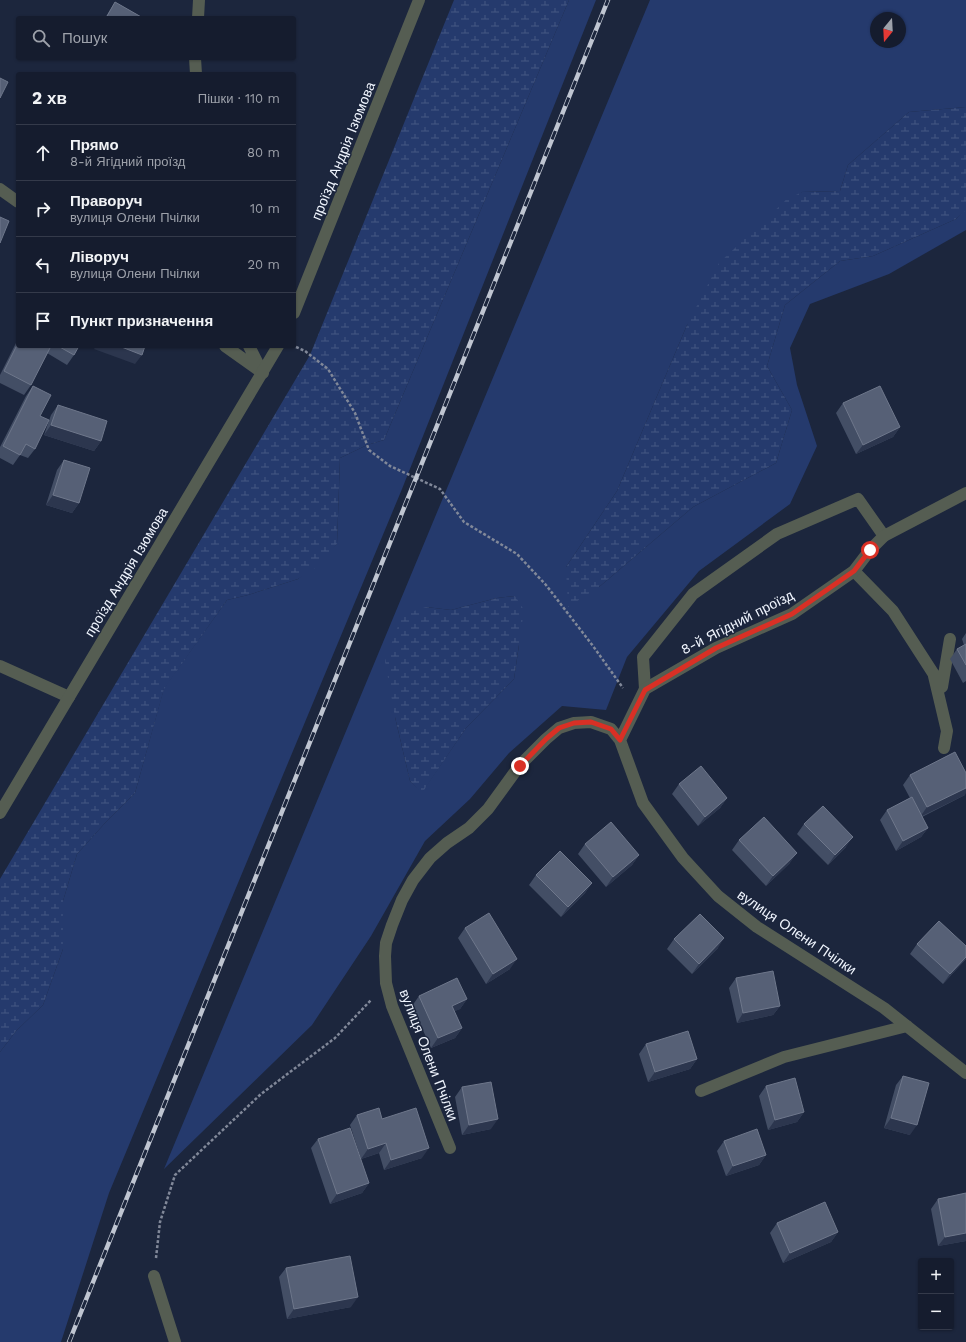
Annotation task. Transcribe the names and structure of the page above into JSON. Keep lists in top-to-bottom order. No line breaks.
{"streets":{"street":["проїзд Андрія Ізюмова","8-й Ягідний проїзд","вулиця Олени Пчілки"]},"north":"bottom","page":{"search":"Пошук","heading":["2 хв","Пішки · 110 m"],"list":[["Прямо","8-й Ягідний проїзд","80 m"],["Праворуч","вулиця Олени Пчілки","10 m"],["Ліворуч","вулиця Олени Пчілки","20 m"],"Пункт призначення"],"map_buttons":["+","−"]}}
